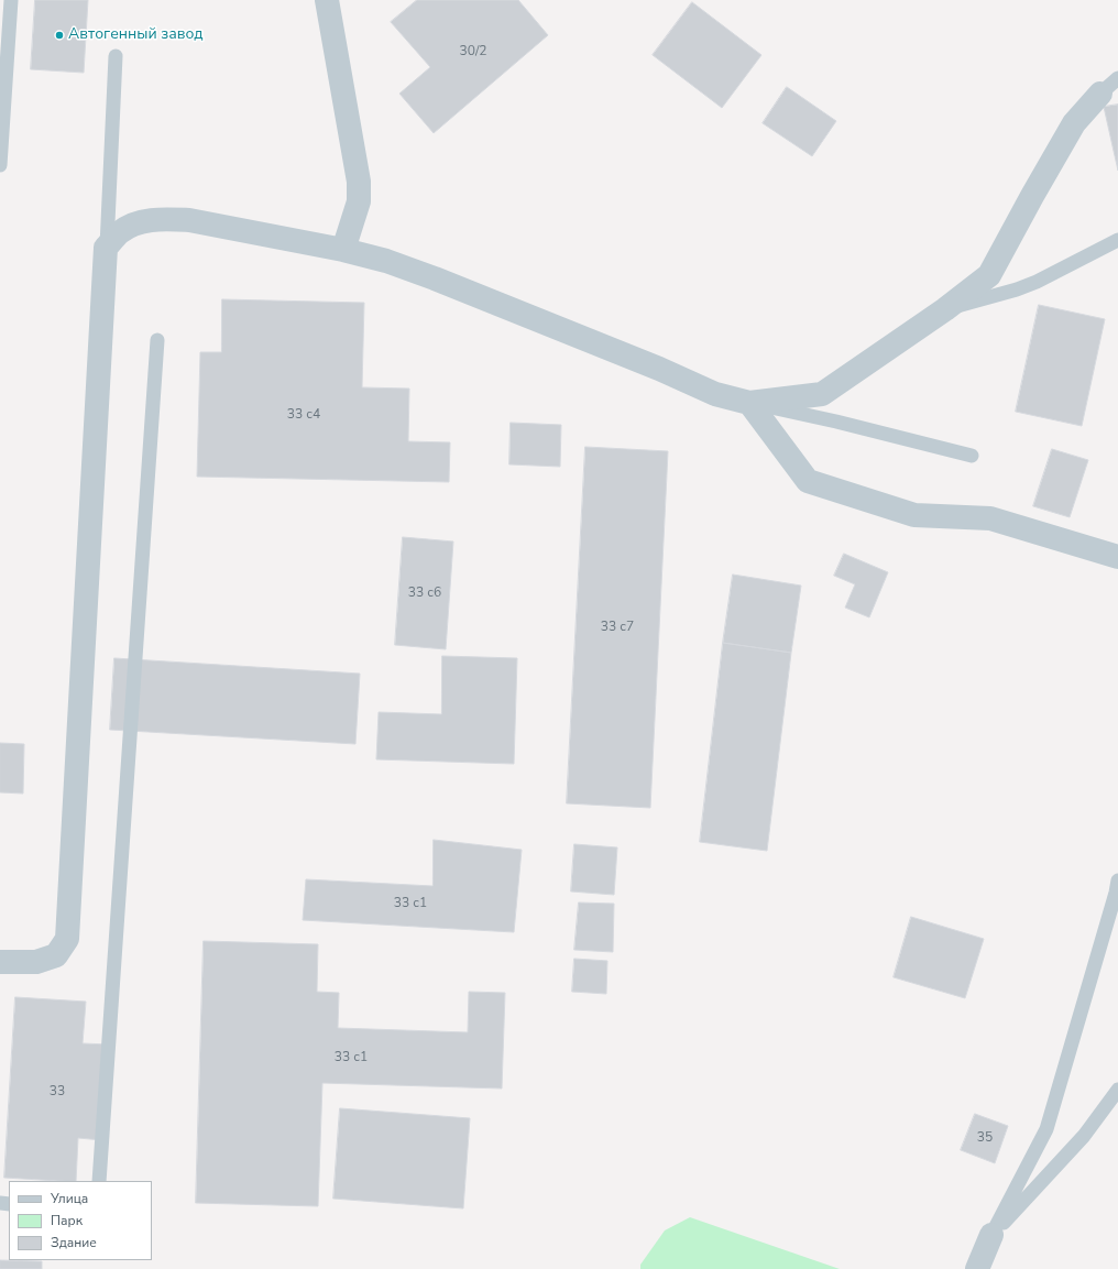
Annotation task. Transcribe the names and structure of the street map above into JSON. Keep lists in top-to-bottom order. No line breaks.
{"places":["Автогенный завод"],"house_numbers":["30/2","33 с4","33 с6","33 с7","33 с1","33 с1","33","35"],"legend":["Улица","Парк","Здание"]}
